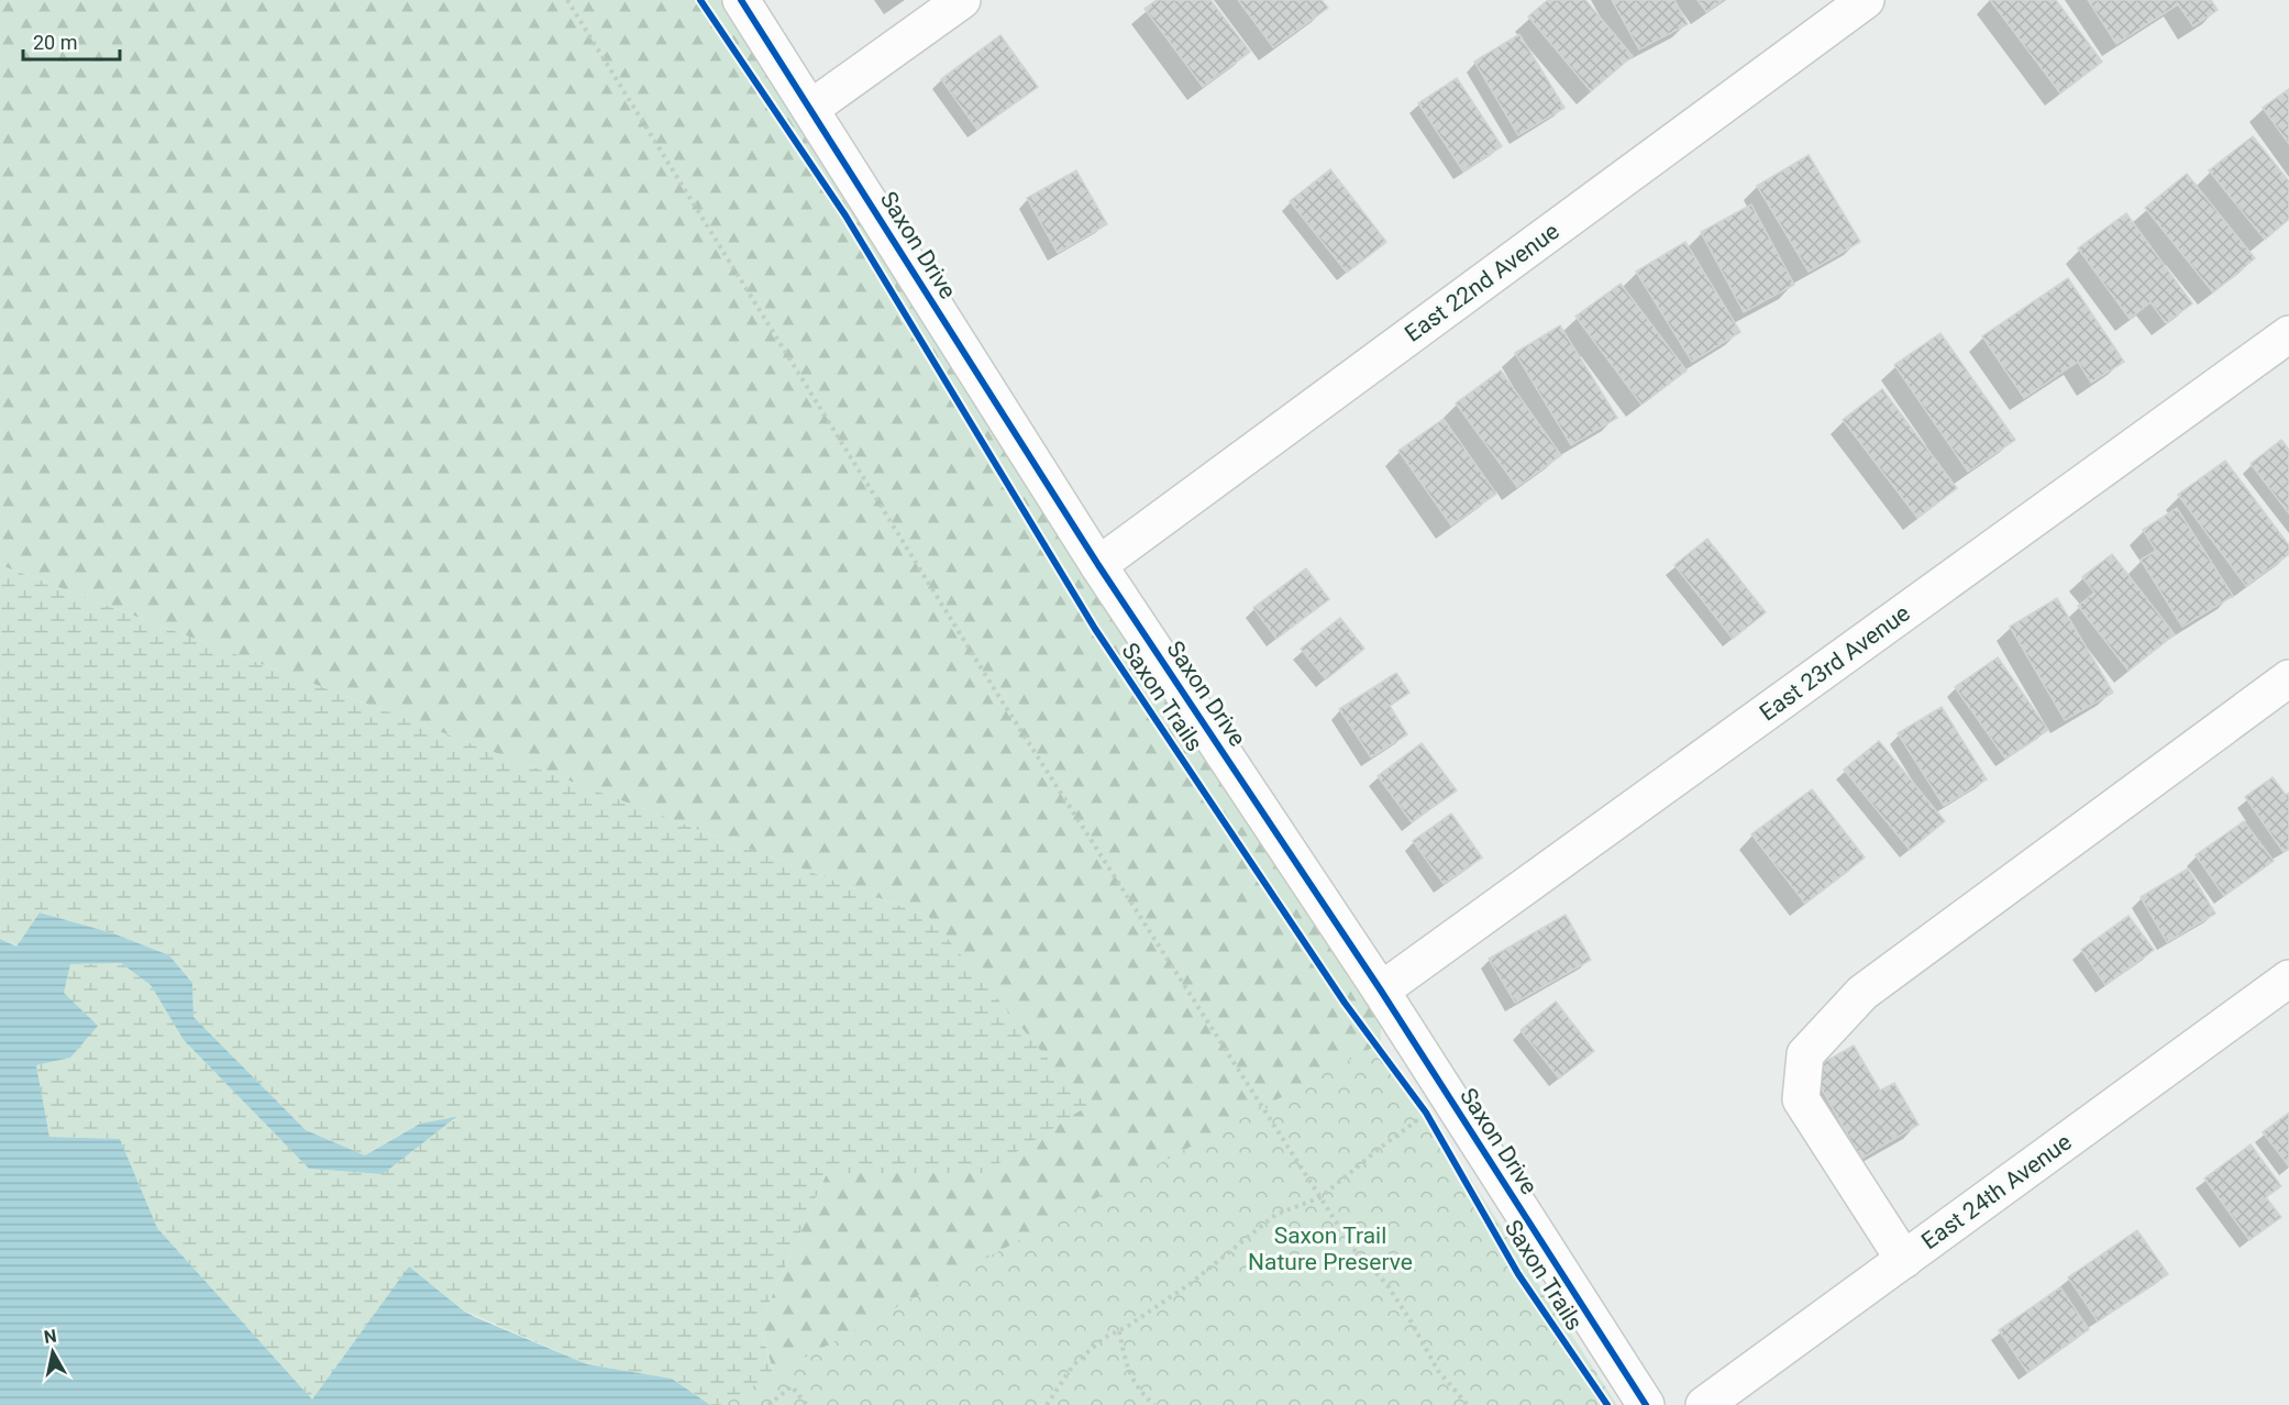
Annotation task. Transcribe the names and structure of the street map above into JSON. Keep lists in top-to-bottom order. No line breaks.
{"streets":{"street":["Saxon Drive","East 22nd Avenue","East 23rd Avenue","East 24th Avenue"],"cycle path":["Saxon Trails"]},"crossings":[["Saxon Drive","East 22nd Avenue"],["Saxon Drive","East 23rd Avenue"]],"parks":["Saxon Trail Nature Preserve"],"scale_bar":"20 m","north":"top"}
